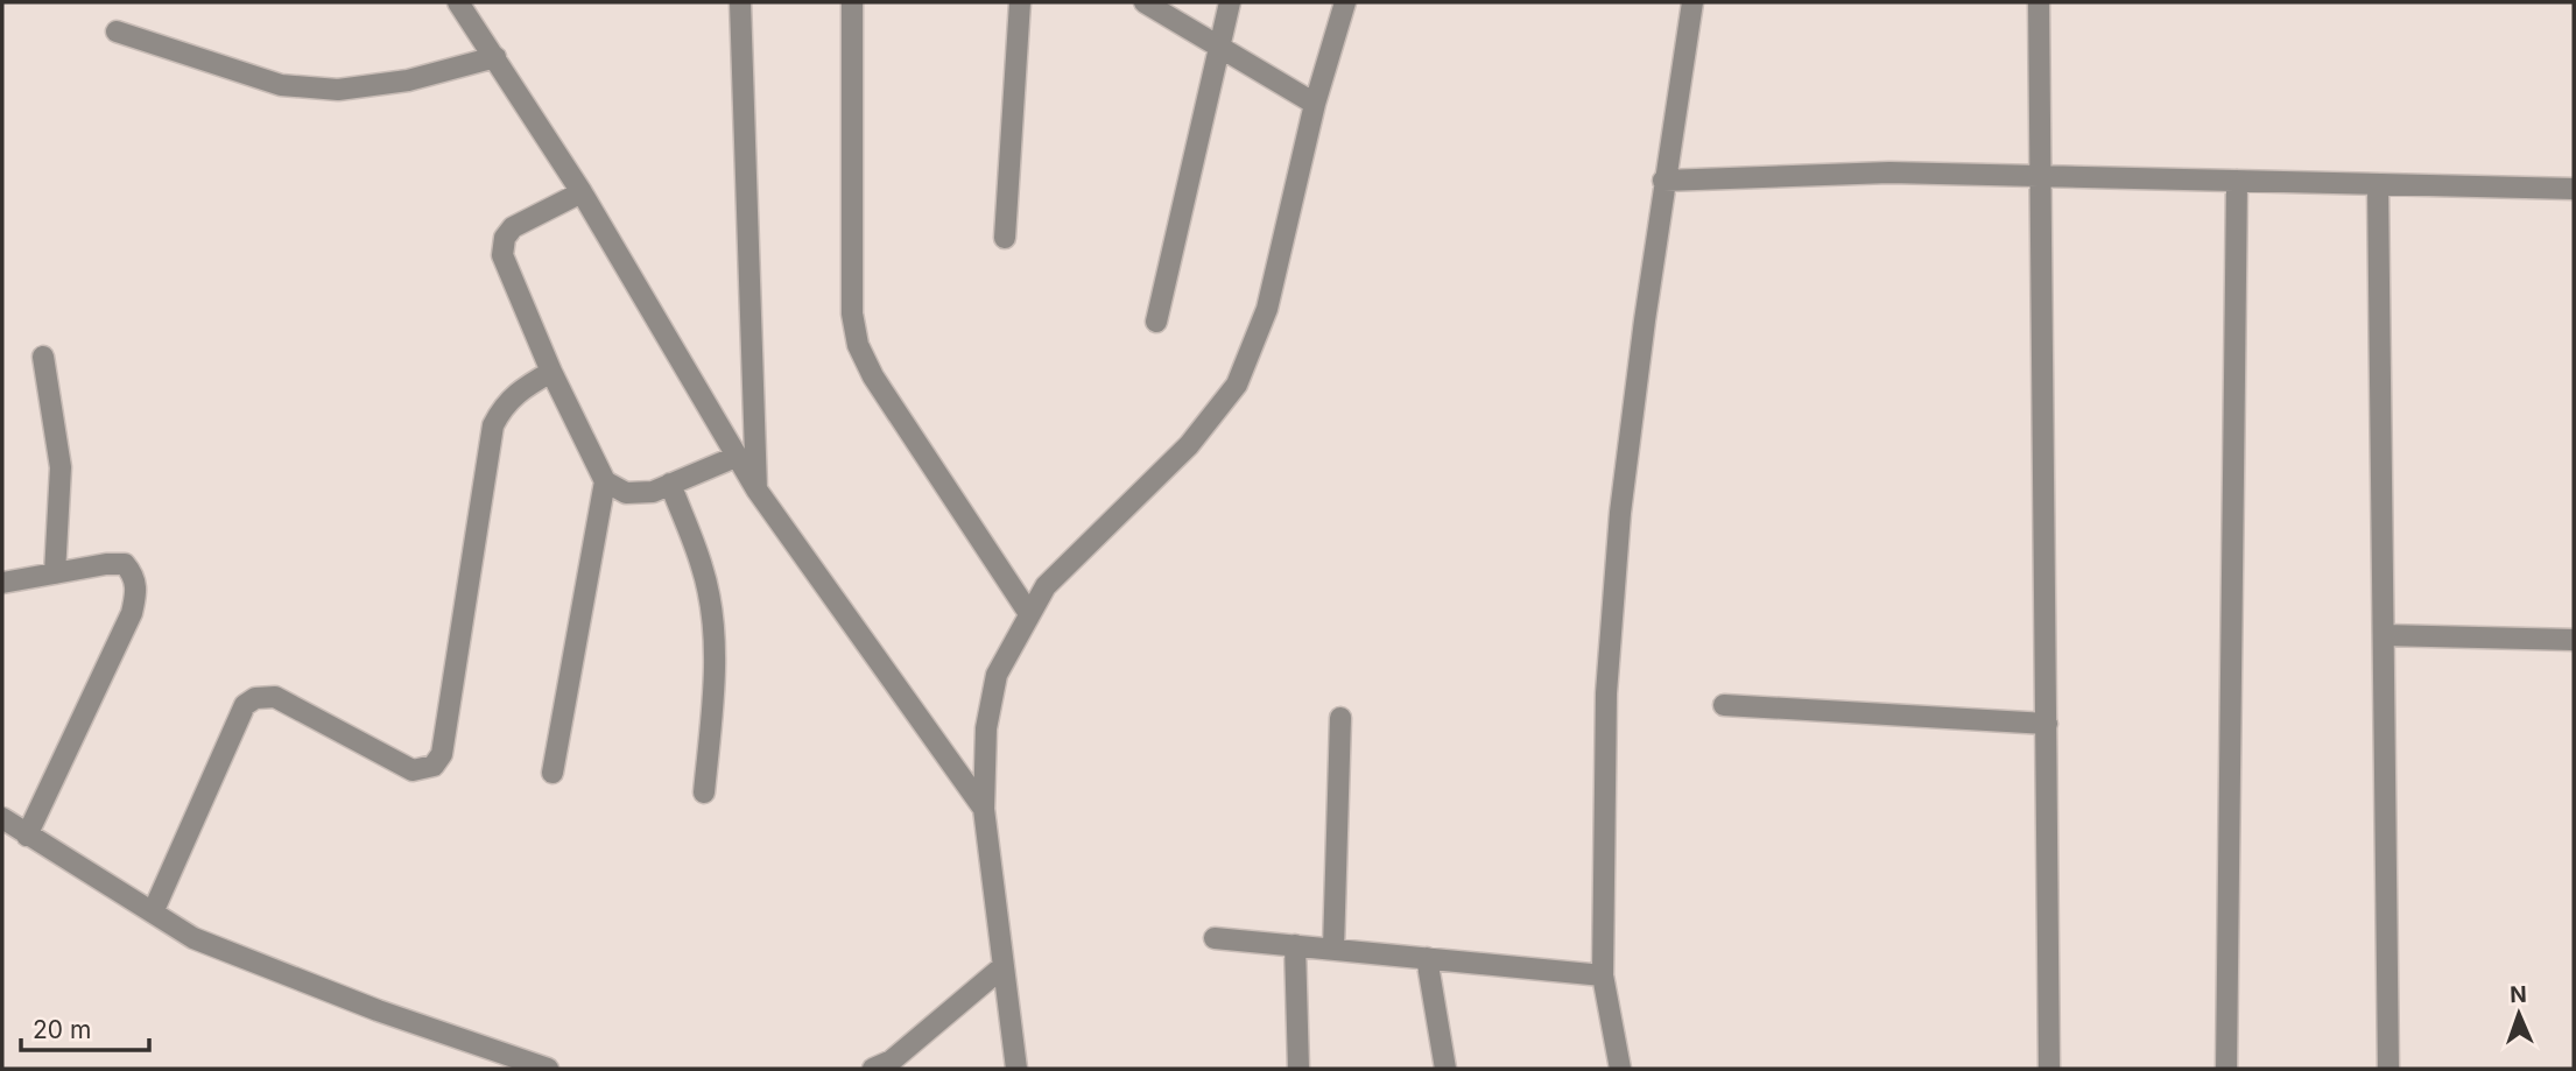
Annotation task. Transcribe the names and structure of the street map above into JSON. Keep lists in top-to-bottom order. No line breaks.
{"scale_bar":"20 m","north":"top"}
